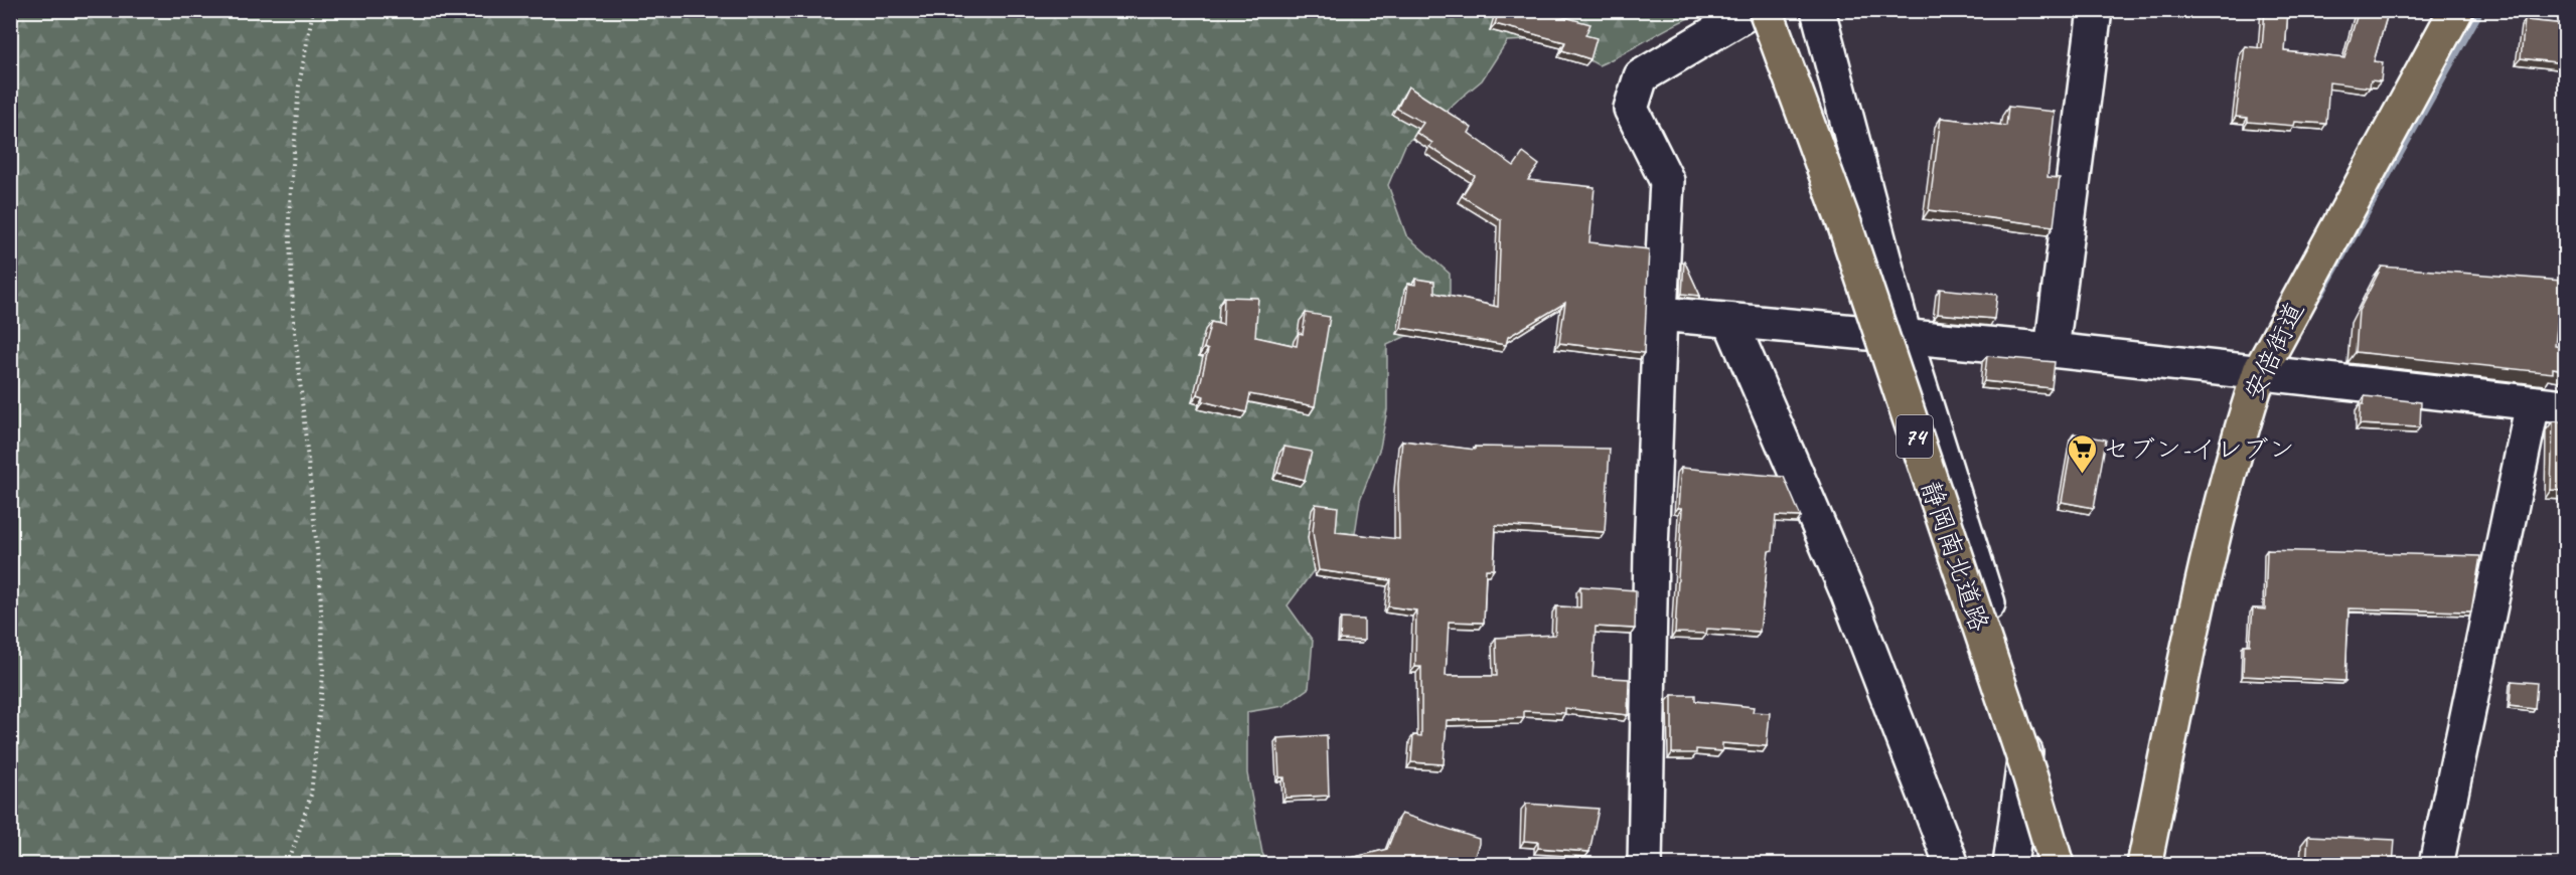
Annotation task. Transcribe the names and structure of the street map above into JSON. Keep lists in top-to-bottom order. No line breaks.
{"streets":{"main road":["安倍街道","74","静岡南北道路"]},"places":{"supermarket":["セブン-イレブン"]}}
